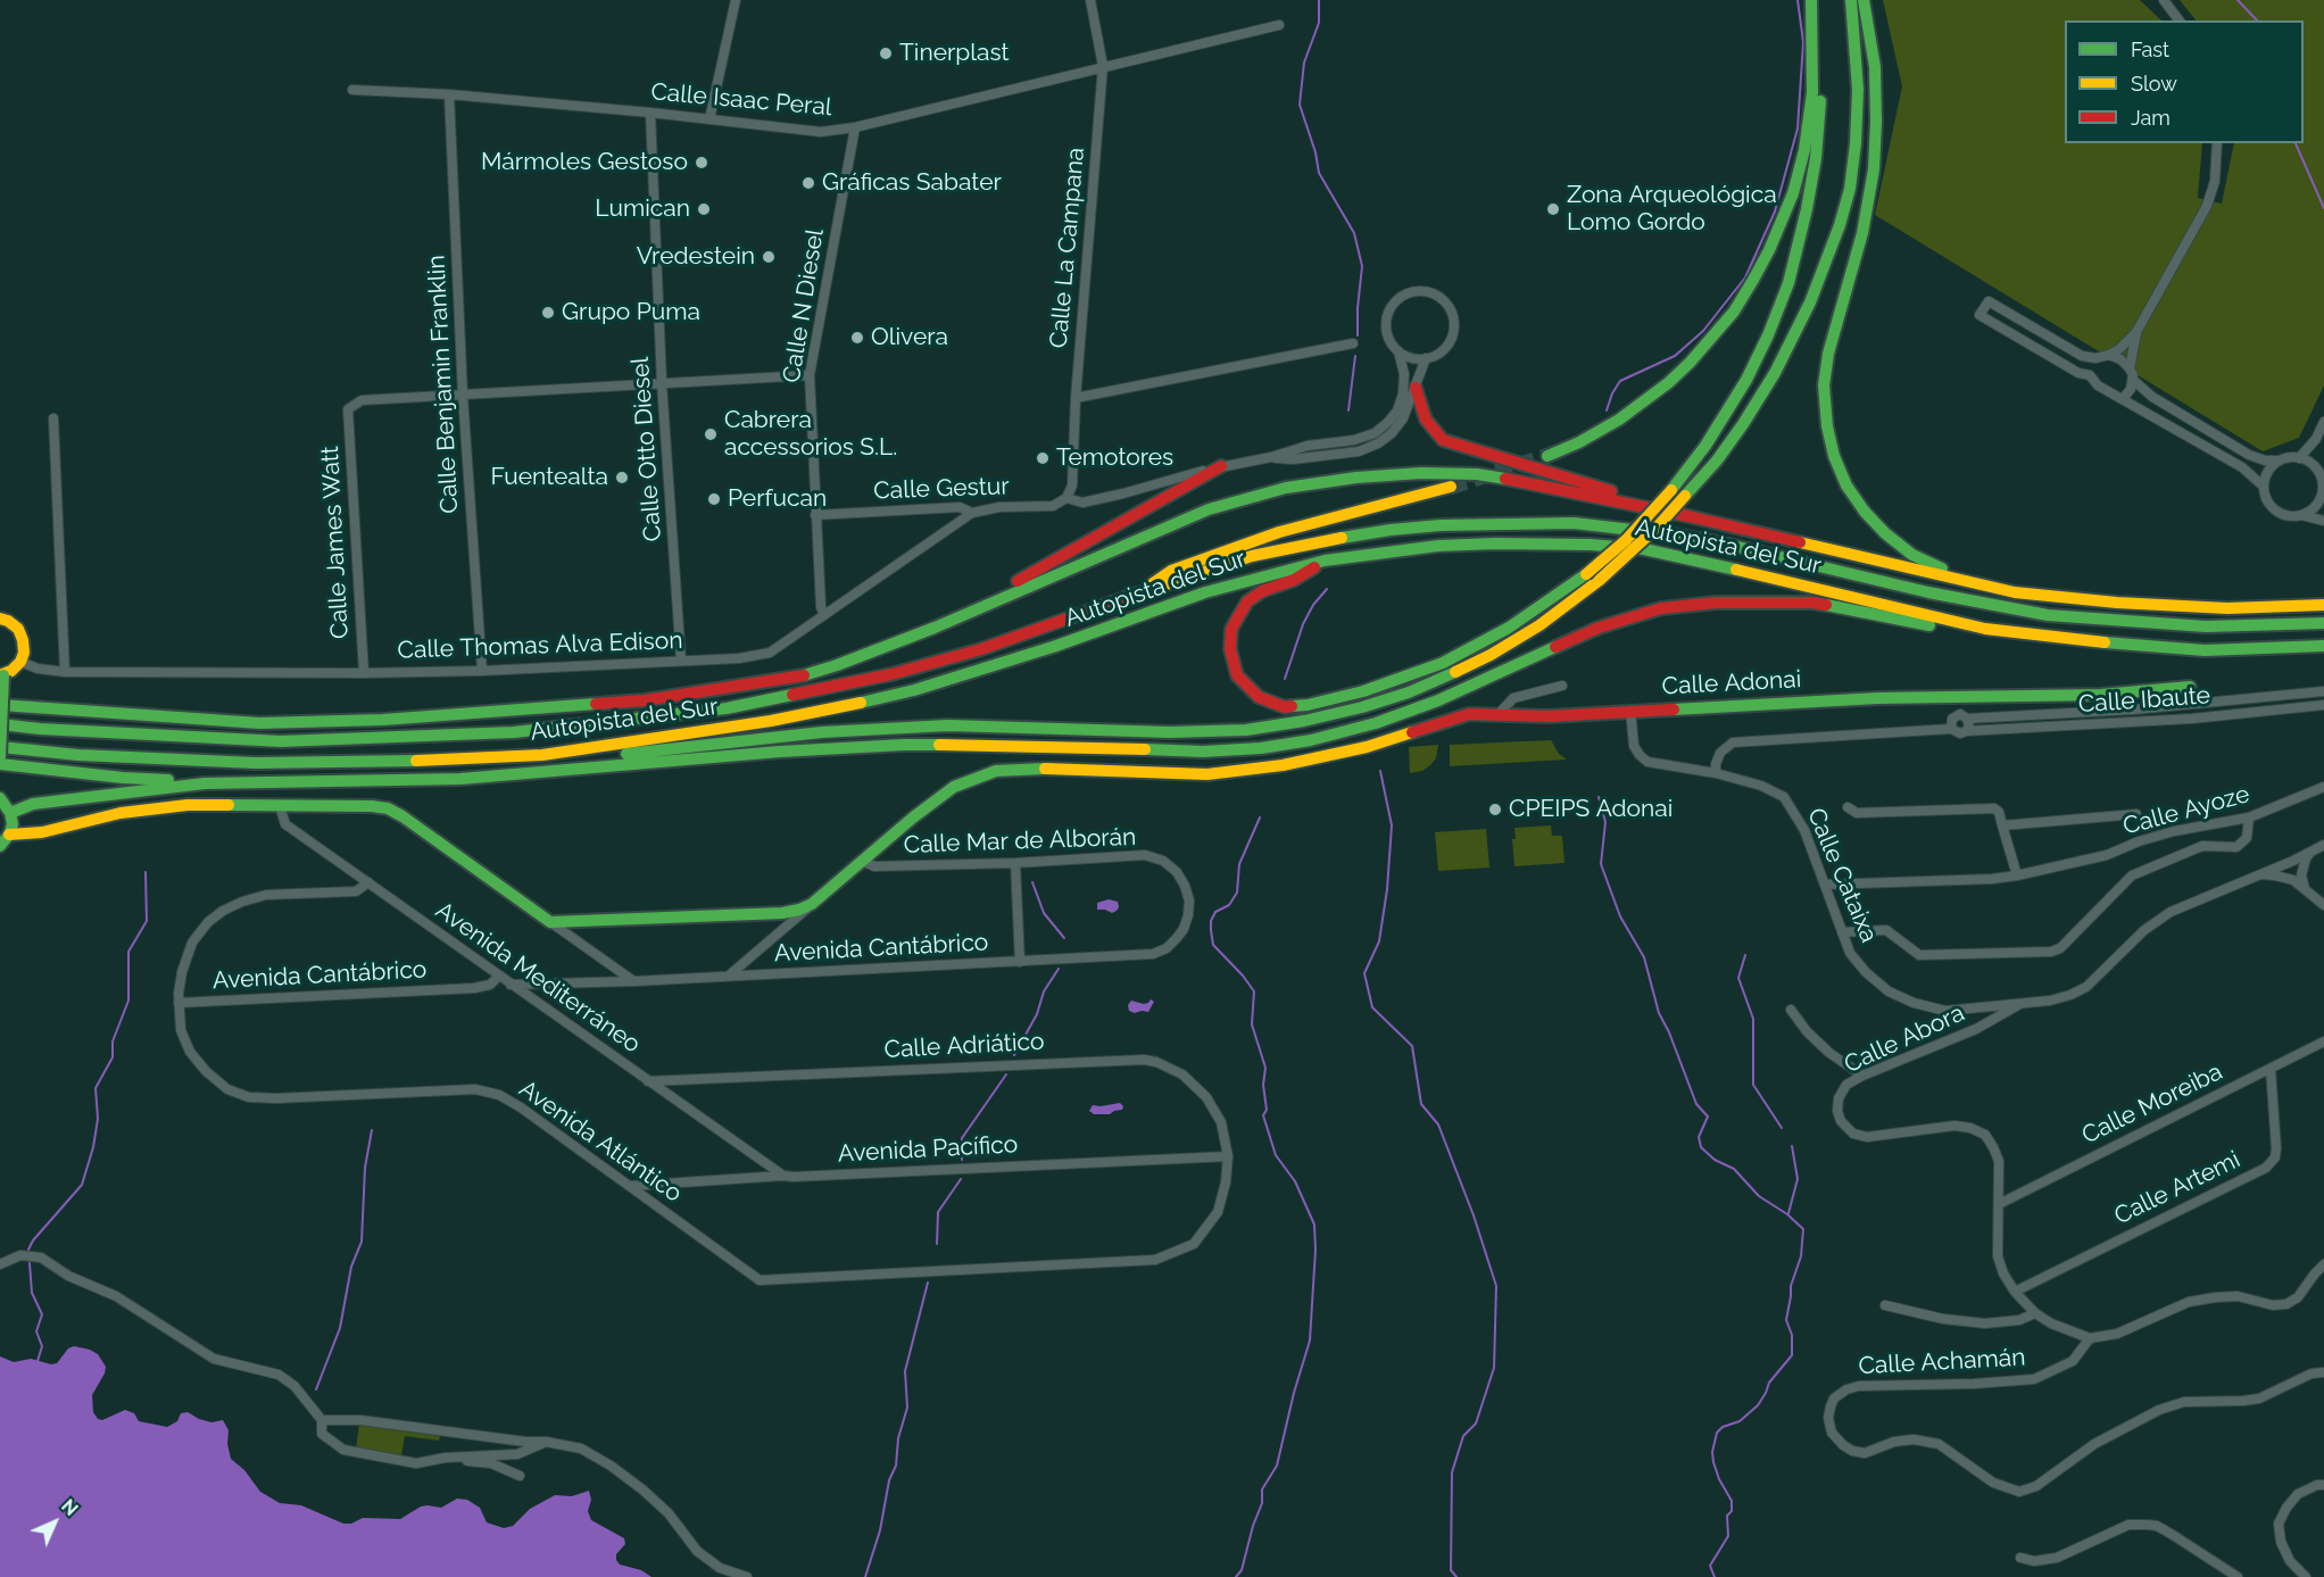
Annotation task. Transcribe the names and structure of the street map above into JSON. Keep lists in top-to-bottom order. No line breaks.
{"streets":{"main road":["Autopista del Sur","Calle Adonai"],"street":["Calle Isaac Peral","Calle La Campana","Calle N Diesel","Calle Benjamin Franklin","Calle Otto Diesel","Calle Gestur","Calle James Watt","Calle Thomas Alva Edison","Calle Ibaute","Calle Ayoze","Calle Mar de Alborán","Calle Cataixa","Avenida Cantábrico","Avenida Mediterráneo","Calle Abora","Calle Adriático","Calle Moreiba","Avenida Atlántico","Avenida Pacífico","Calle Artemi","Calle Achamán"]},"crossings":[["Calle Isaac Peral","Calle La Campana"],["Calle Isaac Peral","Calle N Diesel"],["Calle Isaac Peral","Calle Benjamin Franklin"],["Calle Isaac Peral","Calle Otto Diesel"],["Calle La Campana","Calle Gestur"],["Calle N Diesel","Calle Gestur"],["Calle N Diesel","Calle Thomas Alva Edison"],["Calle Benjamin Franklin","Calle James Watt"],["Calle Benjamin Franklin","Calle Thomas Alva Edison"],["Calle Otto Diesel","Calle Thomas Alva Edison"],["Calle Gestur","Calle Thomas Alva Edison"],["Calle James Watt","Calle Thomas Alva Edison"],["Calle Adonai","Calle Mar de Alborán"],["Calle Adonai","Calle Cataixa"],["Calle Ayoze","Calle Cataixa"],["Calle Mar de Alborán","Avenida Cantábrico"],["Calle Cataixa","Calle Abora"],["Avenida Cantábrico","Avenida Mediterráneo"],["Avenida Cantábrico","Avenida Atlántico"],["Avenida Mediterráneo","Calle Adriático"],["Avenida Mediterráneo","Avenida Atlántico"],["Avenida Mediterráneo","Avenida Pacífico"],["Calle Abora","Calle Moreiba"],["Calle Abora","Calle Artemi"],["Calle Abora","Calle Achamán"],["Calle Adriático","Avenida Atlántico"],["Calle Adriático","Avenida Pacífico"],["Calle Moreiba","Calle Artemi"],["Avenida Atlántico","Avenida Pacífico"]],"places":["Tinerplast","Mármoles Gestoso","Gráficas Sabater","Lumican","Zona Arqueológica Lomo Gordo","Vredestein","Grupo Puma","Olivera","Cabrera accessorios S.L.","Temotores","Fuentealta","Perfucan","CPEIPS Adonai"],"legend":["Fast","Slow","Jam"],"north":"top right"}
